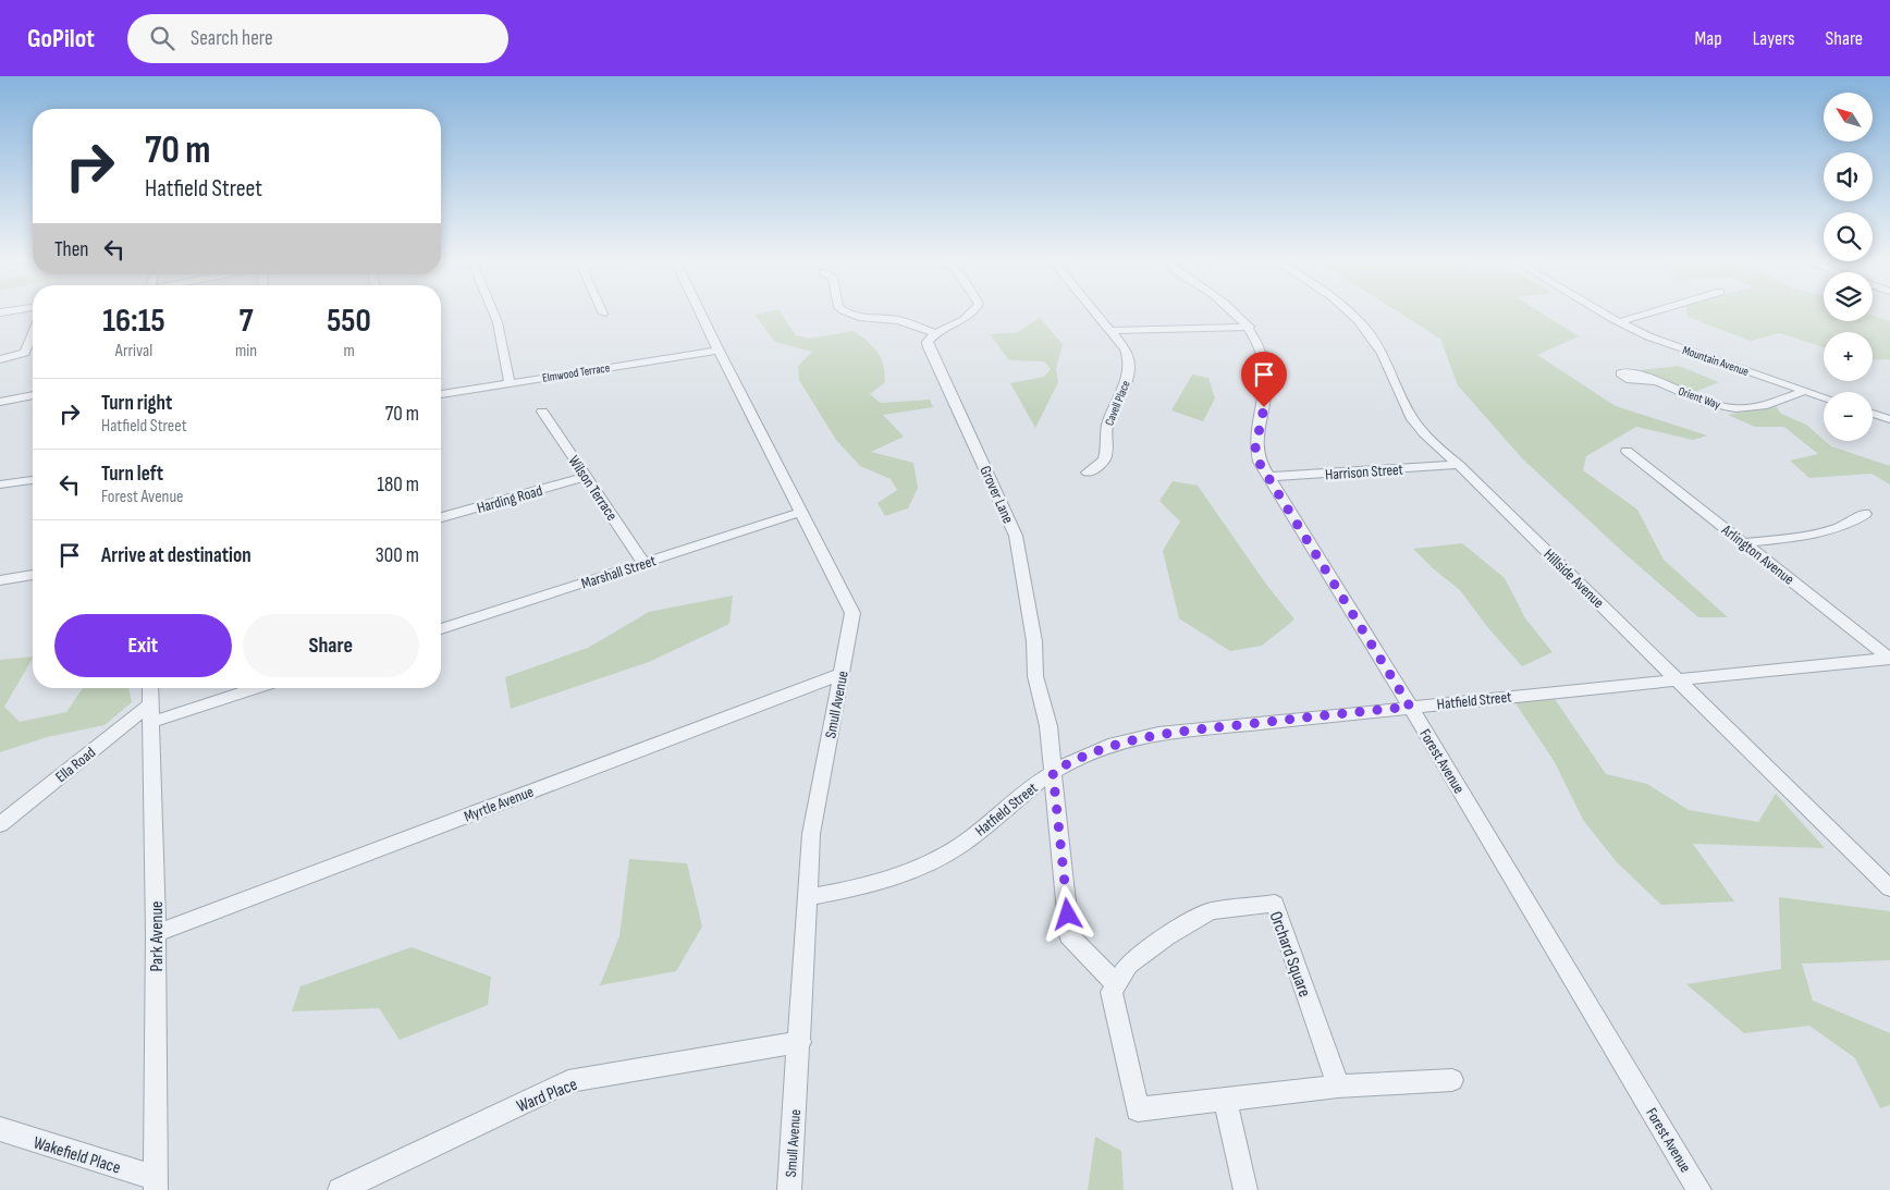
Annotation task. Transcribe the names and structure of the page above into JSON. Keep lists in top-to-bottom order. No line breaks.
{"streets":{"street":["Mountain Avenue","Elmwood Terrace","Orient Way","Cavell Place","Harrison Street","Wilson Terrace","Grover Lane","Harding Road","Arlington Avenue","Marshall Street","Hillside Avenue","Hatfield Street","Smull Avenue","Forest Avenue","Ella Road","Myrtle Avenue","Park Avenue","Orchard Square","Ward Place","Wakefield Place"]},"crossings":[["Mountain Avenue","Orient Way"],["Elmwood Terrace","Smull Avenue"],["Harrison Street","Hillside Avenue"],["Harrison Street","Forest Avenue"],["Wilson Terrace","Harding Road"],["Wilson Terrace","Marshall Street"],["Grover Lane","Hatfield Street"],["Arlington Avenue","Hatfield Street"],["Marshall Street","Smull Avenue"],["Hillside Avenue","Hatfield Street"],["Hatfield Street","Smull Avenue"],["Hatfield Street","Forest Avenue"],["Smull Avenue","Myrtle Avenue"],["Smull Avenue","Ward Place"],["Ella Road","Park Avenue"],["Myrtle Avenue","Park Avenue"],["Park Avenue","Wakefield Place"]],"north":"top left","page":{"header":"GoPilot","search":"Search here","nav":["Map","Layers","Share"],"map_buttons":["+","−"],"turn":["70 m","Hatfield Street"],"then":"Then","eta":["16:15","Arrival","7","min","550","m"],"list":[{"name":"Turn right","note":"Hatfield Street","value":"70 m"},{"name":"Turn left","note":"Forest Avenue","value":"180 m"},{"name":"Arrive at destination","value":"300 m"}],"buttons":["Exit","Share"]}}
